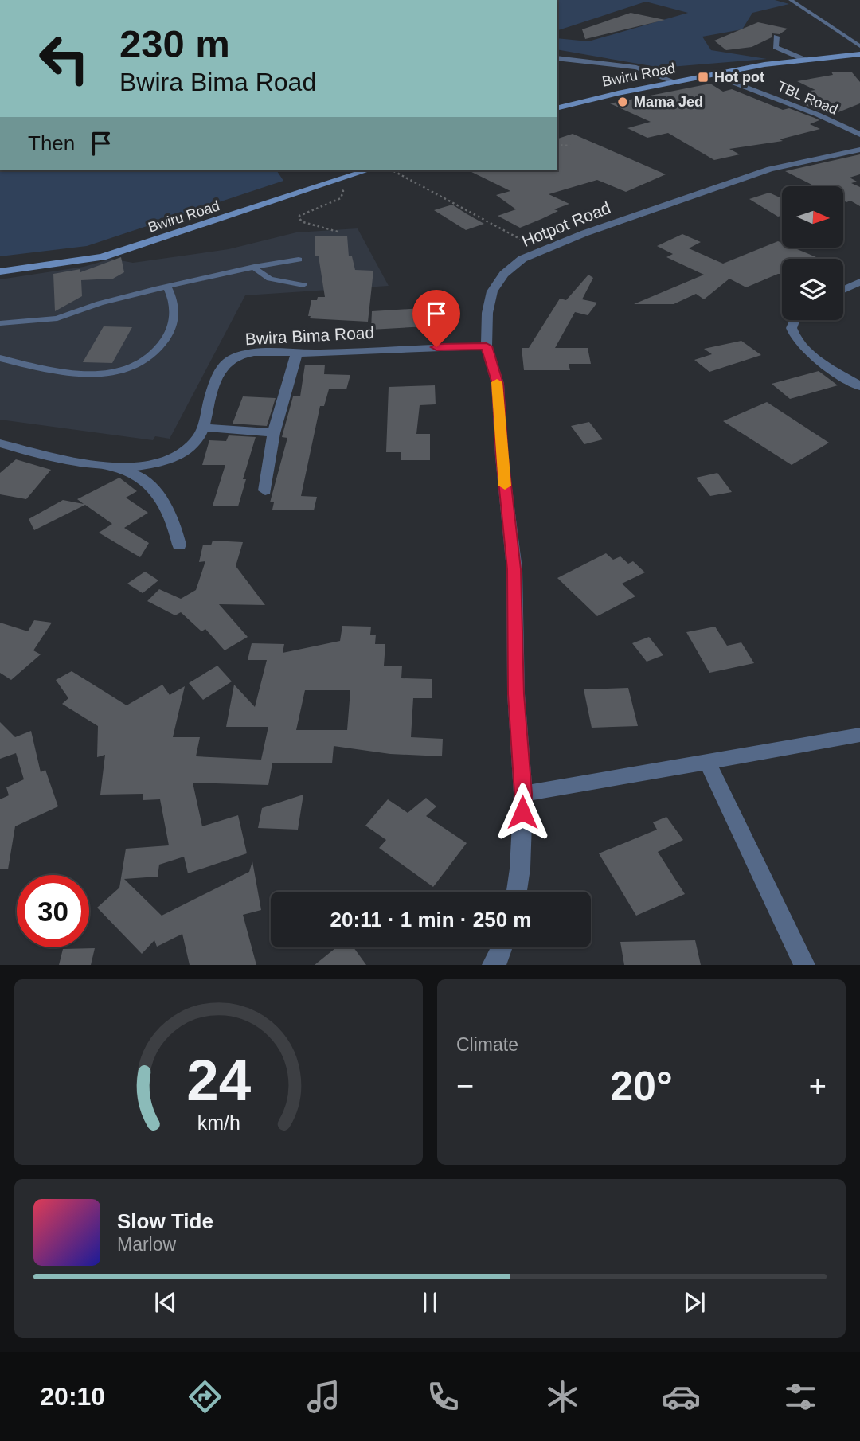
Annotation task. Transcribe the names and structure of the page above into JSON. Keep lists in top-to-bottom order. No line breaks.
{"streets":{"main road":["Bwiru Road"],"street":["TBL Road","Hotpot Road","Bwira Bima Road"]},"crossings":[["Bwiru Road","TBL Road"],["Hotpot Road","Bwira Bima Road"]],"places":{"transit":["Hot pot"],"other":["Mama Jed"]},"north":"right","page":{"turn":["230 m","Bwira Bima Road"],"then":"Then","limit":"30","trip":"20:11 · 1 min · 250 m","tile":"Climate","heat":["−","20°","+"],"song":["Slow Tide","Marlow"],"tabs":"20:10","gauge":["24","km/h"]}}
